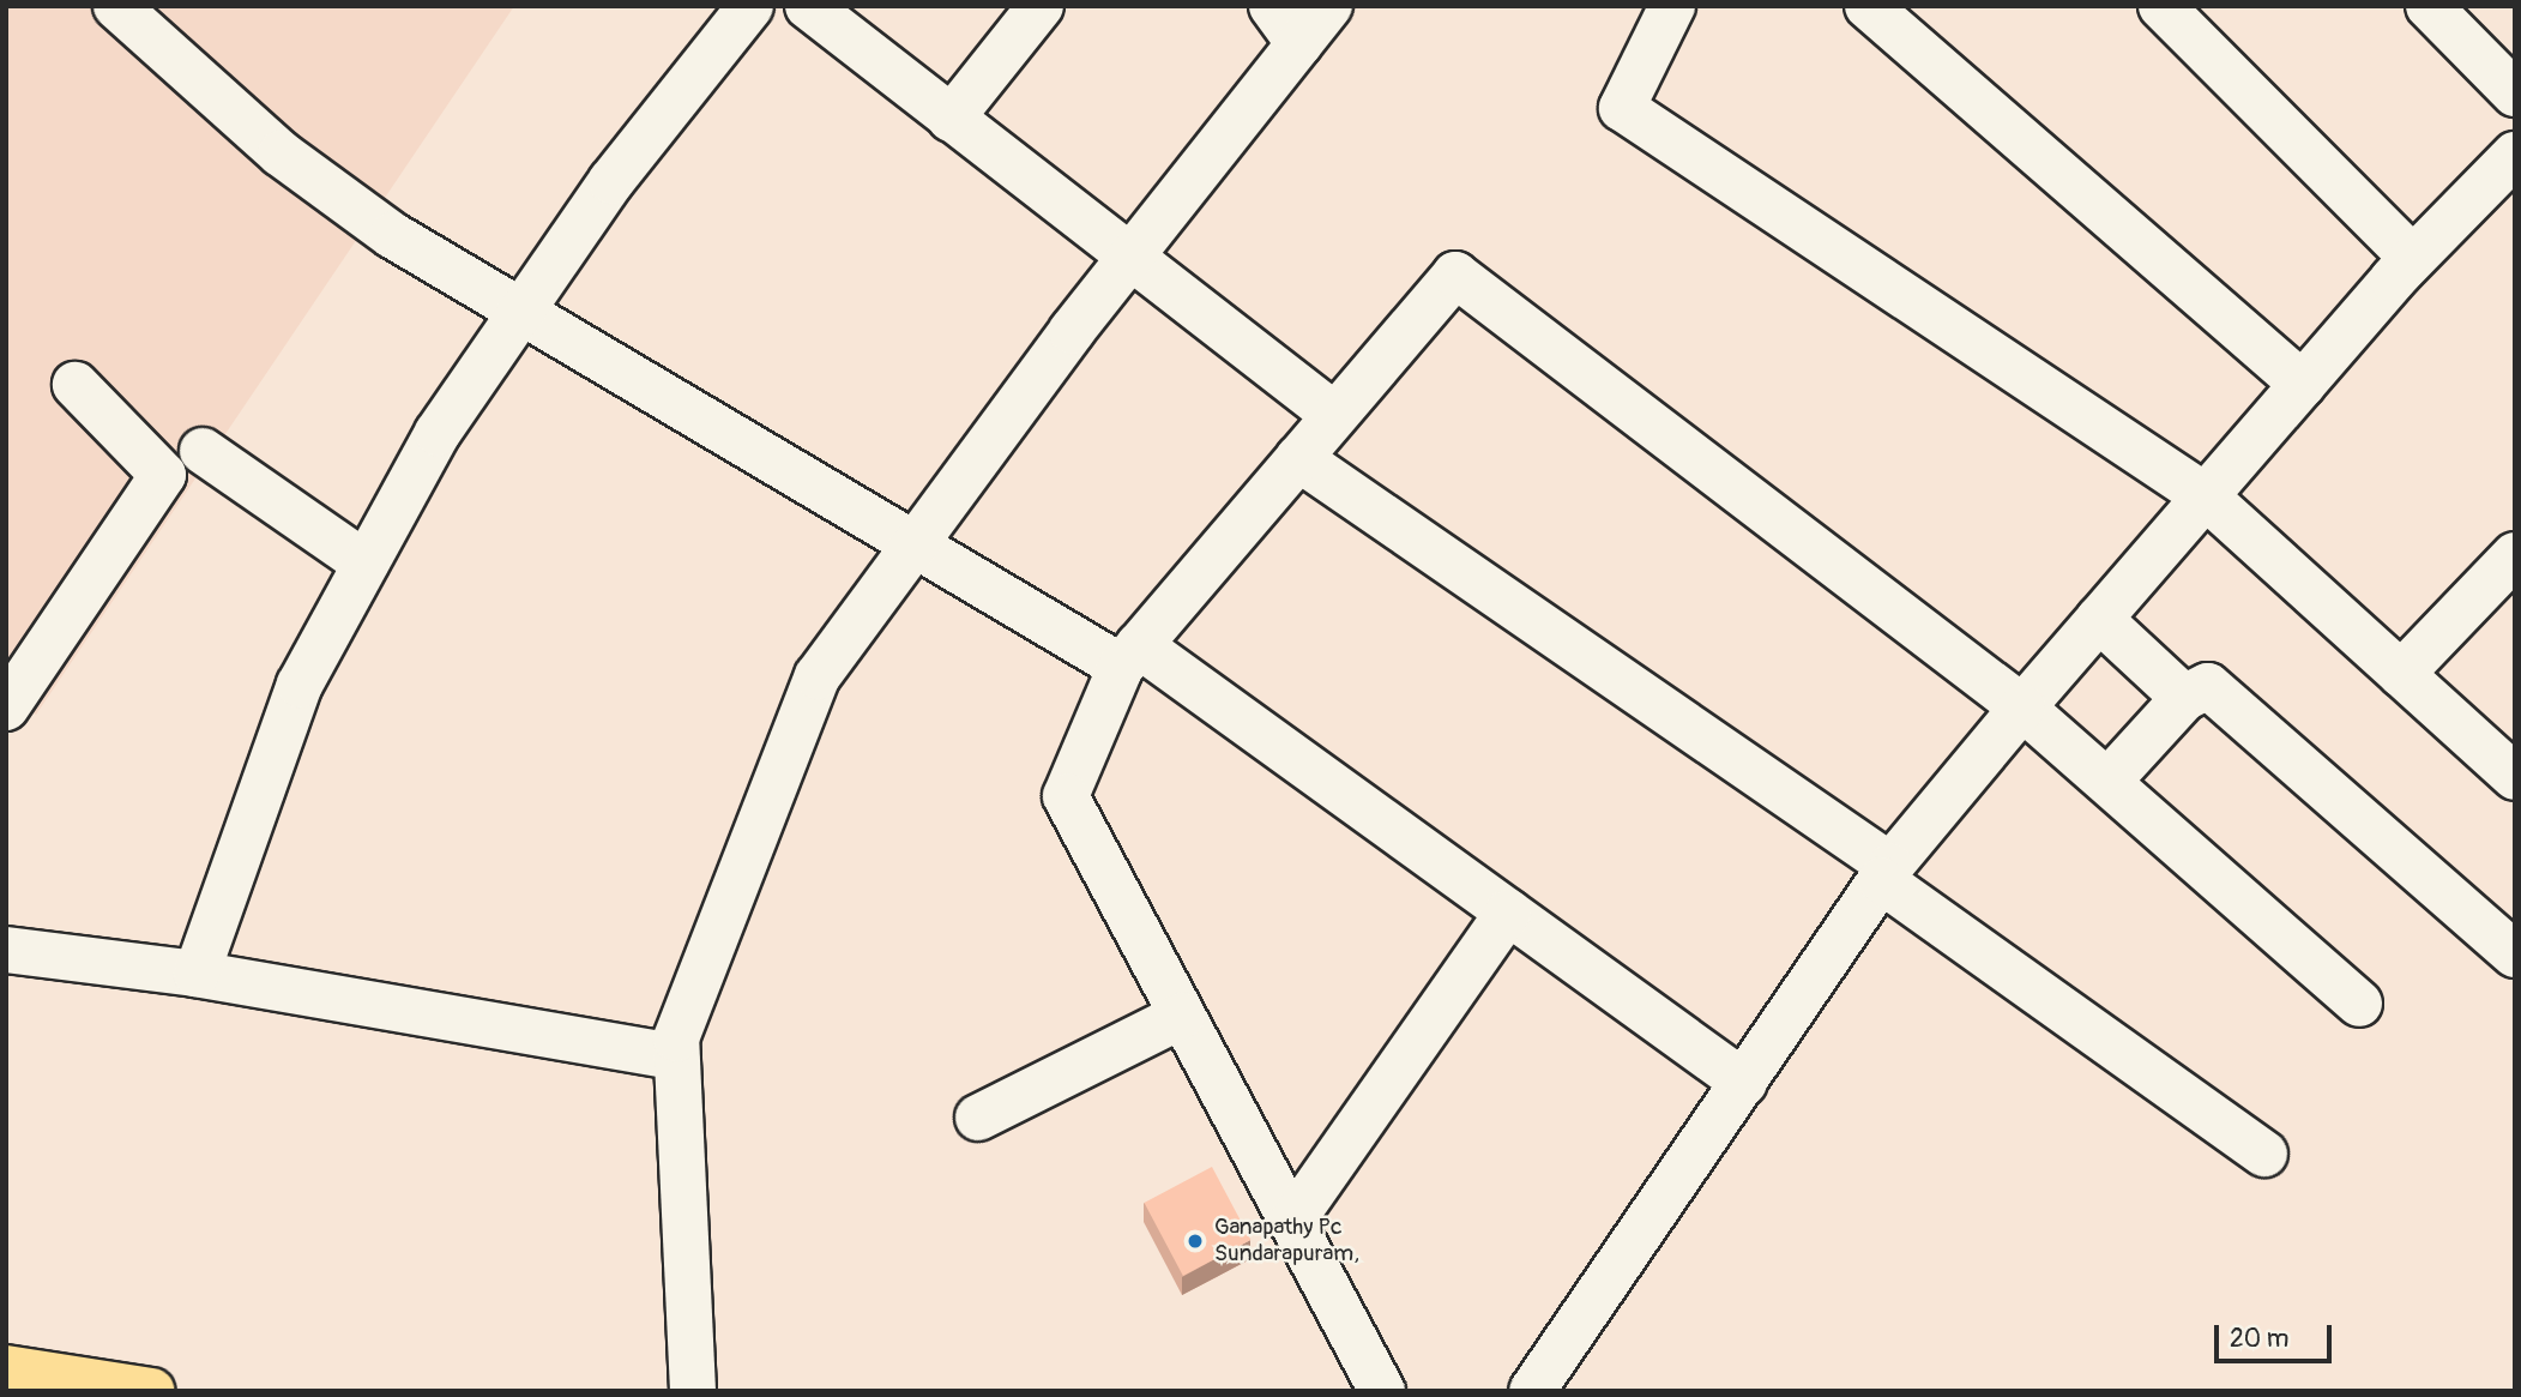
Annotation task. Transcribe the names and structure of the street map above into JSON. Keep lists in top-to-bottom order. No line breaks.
{"places":["Ganapathy Pc Sundarapuram,"],"scale_bar":"20 m"}
